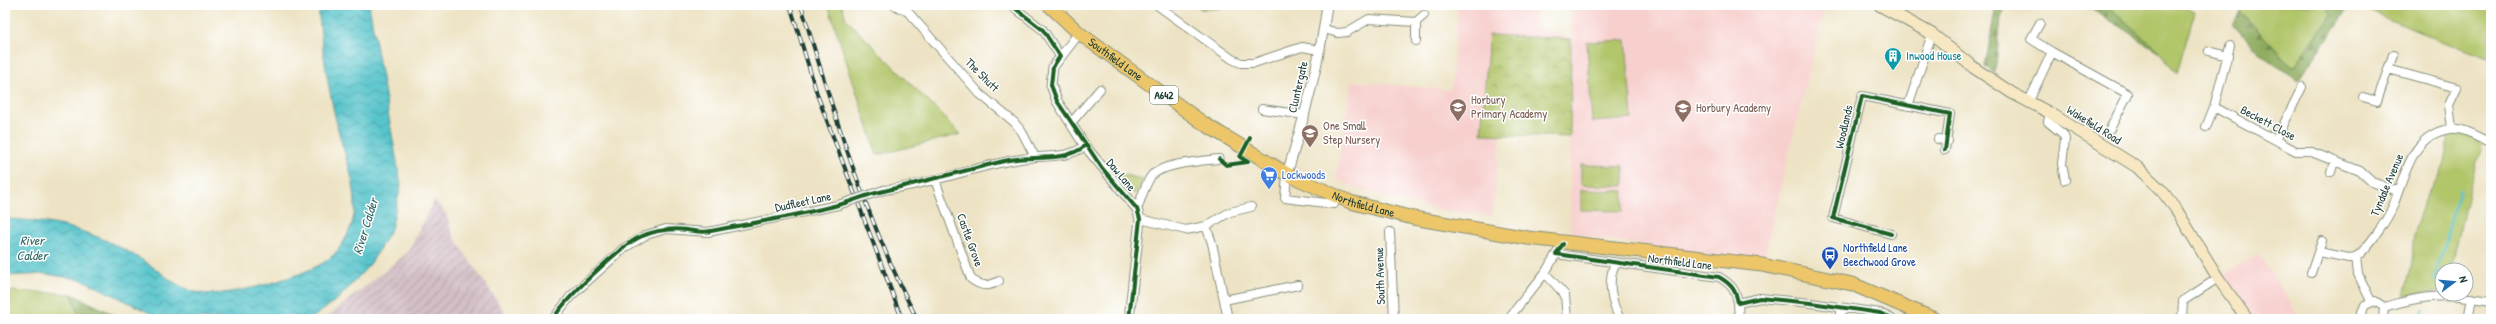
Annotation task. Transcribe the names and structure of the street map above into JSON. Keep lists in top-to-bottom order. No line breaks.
{"streets":{"highway":["Southfield Lane","A642","Northfield Lane"],"main road":["Wakefield Road"],"street":["The Shutt","Cluntergate","Beckett Close","Woodlands","Daw Lane","Tyndale Avenue","Dudfleet Lane","Castle Grove","South Avenue"]},"crossings":[["Southfield Lane","Cluntergate"],["Southfield Lane","Daw Lane"],["Southfield Lane","Northfield Lane"],["The Shutt","Dudfleet Lane"],["Cluntergate","Northfield Lane"],["Beckett Close","Tyndale Avenue"],["Daw Lane","Dudfleet Lane"],["Dudfleet Lane","Castle Grove"]],"water":["River Calder"],"places":{"building":["Inwood House"],"school or university":["Horbury Primary Academy","Horbury Academy","One Small Step Nursery"],"supermarket":["Lockwoods"],"bus stop":["Northfield Lane Beechwood Grove"]},"north":"right"}
